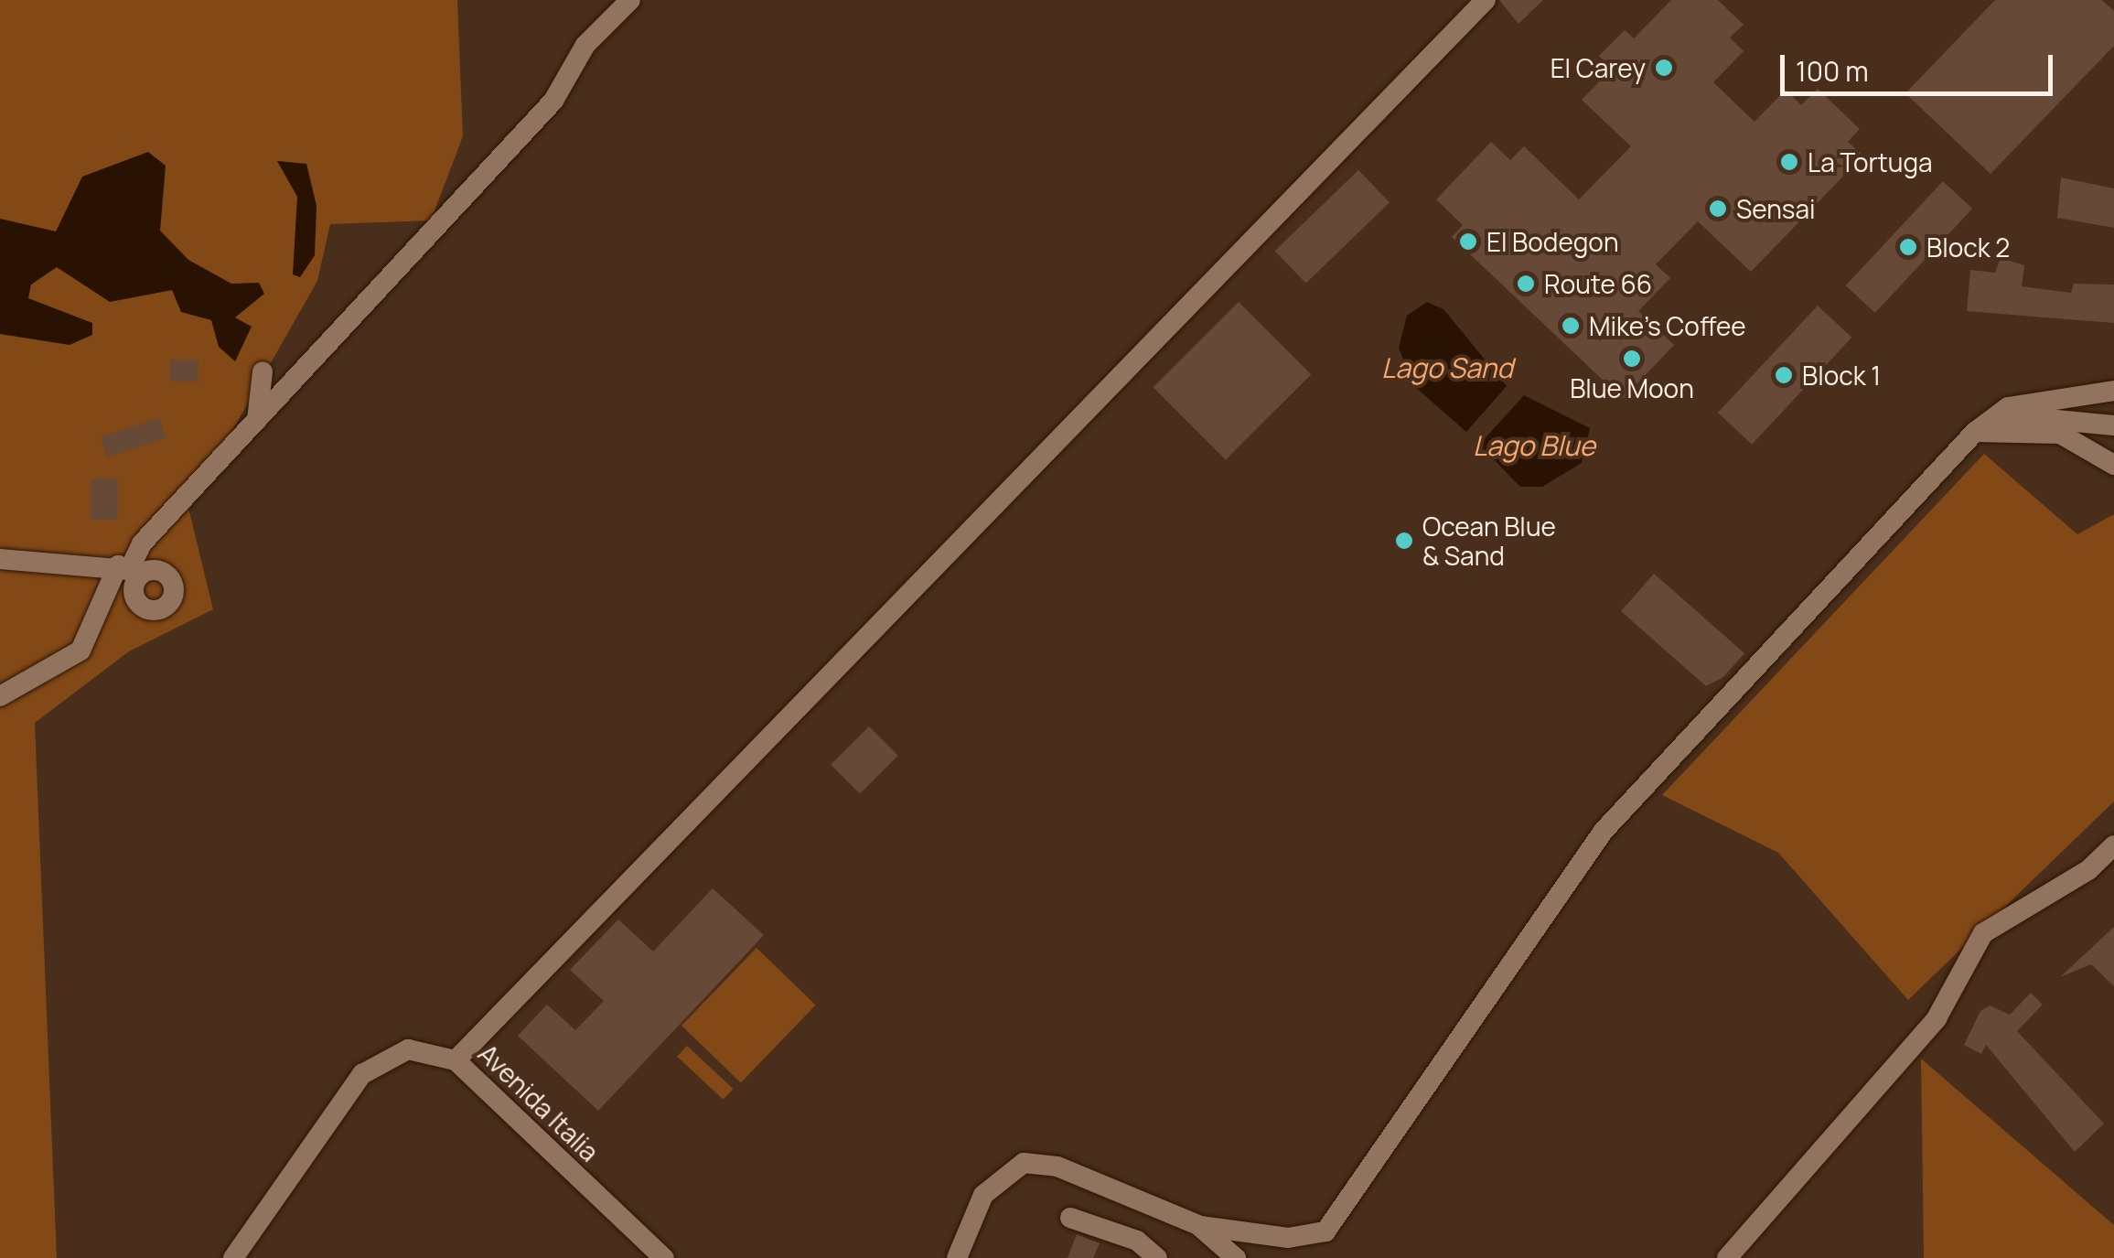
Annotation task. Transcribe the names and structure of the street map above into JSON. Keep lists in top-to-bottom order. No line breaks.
{"streets":{"street":["Avenida Italia"]},"water":["Lago Sand","Lago Blue"],"places":["El Carey","La Tortuga","Sensai","El Bodegon","Block 2","Route 66","Mike's Coffee","Blue Moon","Block 1","Ocean Blue & Sand"],"scale_bar":"100 m"}
